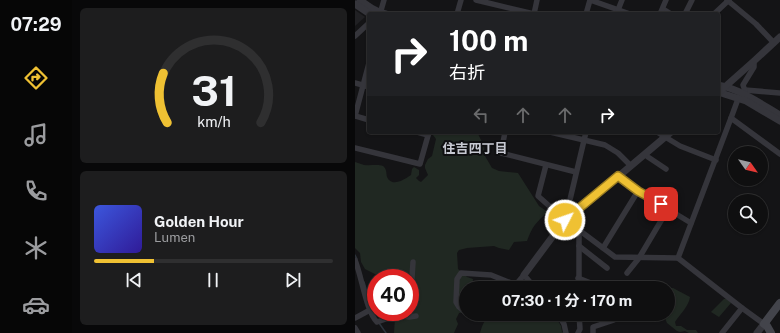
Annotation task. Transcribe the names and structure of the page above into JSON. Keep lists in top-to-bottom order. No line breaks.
{"districts":["住吉四丁目"],"north":"bottom right","page":{"tabs":"07:29","turn":["100 m","右折"],"song":["Golden Hour","Lumen"],"limit":"40","trip":"07:30 · 1 分 · 170 m","gauge":["31","km/h"]}}
